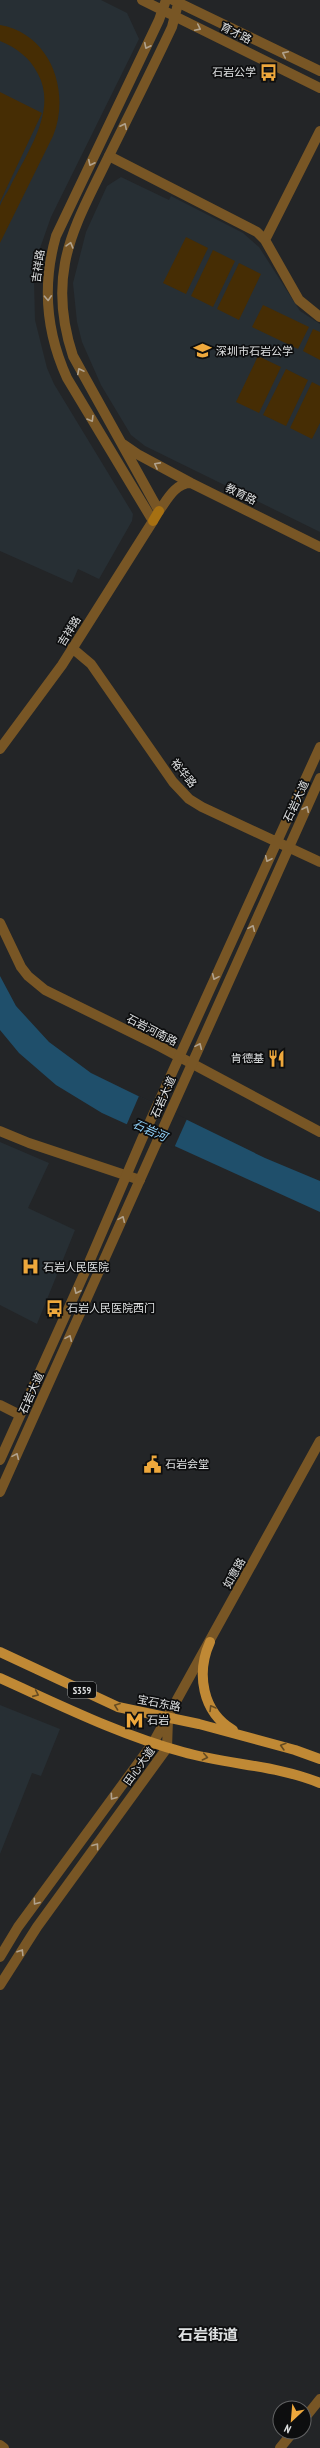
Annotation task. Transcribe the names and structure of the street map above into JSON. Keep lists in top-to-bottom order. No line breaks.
{"streets":{"main road":["吉祥路","S359","宝石东路"],"street":["育才路","教育路","裕华路","石岩大道","石岩河南路","如意路","田心大道"]},"crossings":[["育才路","吉祥路"],["吉祥路","裕华路"],["裕华路","石岩大道"],["石岩大道","石岩河南路"],["如意路","宝石东路"],["如意路","田心大道"],["S359","田心大道"],["宝石东路","田心大道"]],"one_way":["教育路"],"districts":["石岩街道"],"water":["石岩河"],"places":{"bus stop":["石岩公学","石岩人民医院西门"],"school or university":["深圳市石岩公学"],"restaurant":["肯德基"],"hospital":["石岩人民医院"],"public building":["石岩会堂"],"metro station":["石岩"]},"north":"bottom left"}
